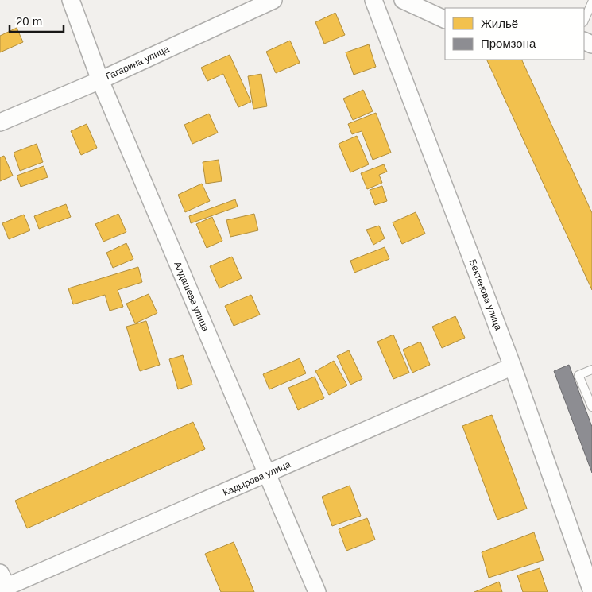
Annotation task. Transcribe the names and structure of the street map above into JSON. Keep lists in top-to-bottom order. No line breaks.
{"streets":{"street":["Гагарина улица","Бектенова улица","Алдашева улица","Кадырова улица"]},"crossings":[["Гагарина улица","Алдашева улица"],["Бектенова улица","Кадырова улица"],["Алдашева улица","Кадырова улица"]],"legend":["Жильё","Промзона"],"scale_bar":"20 m"}
